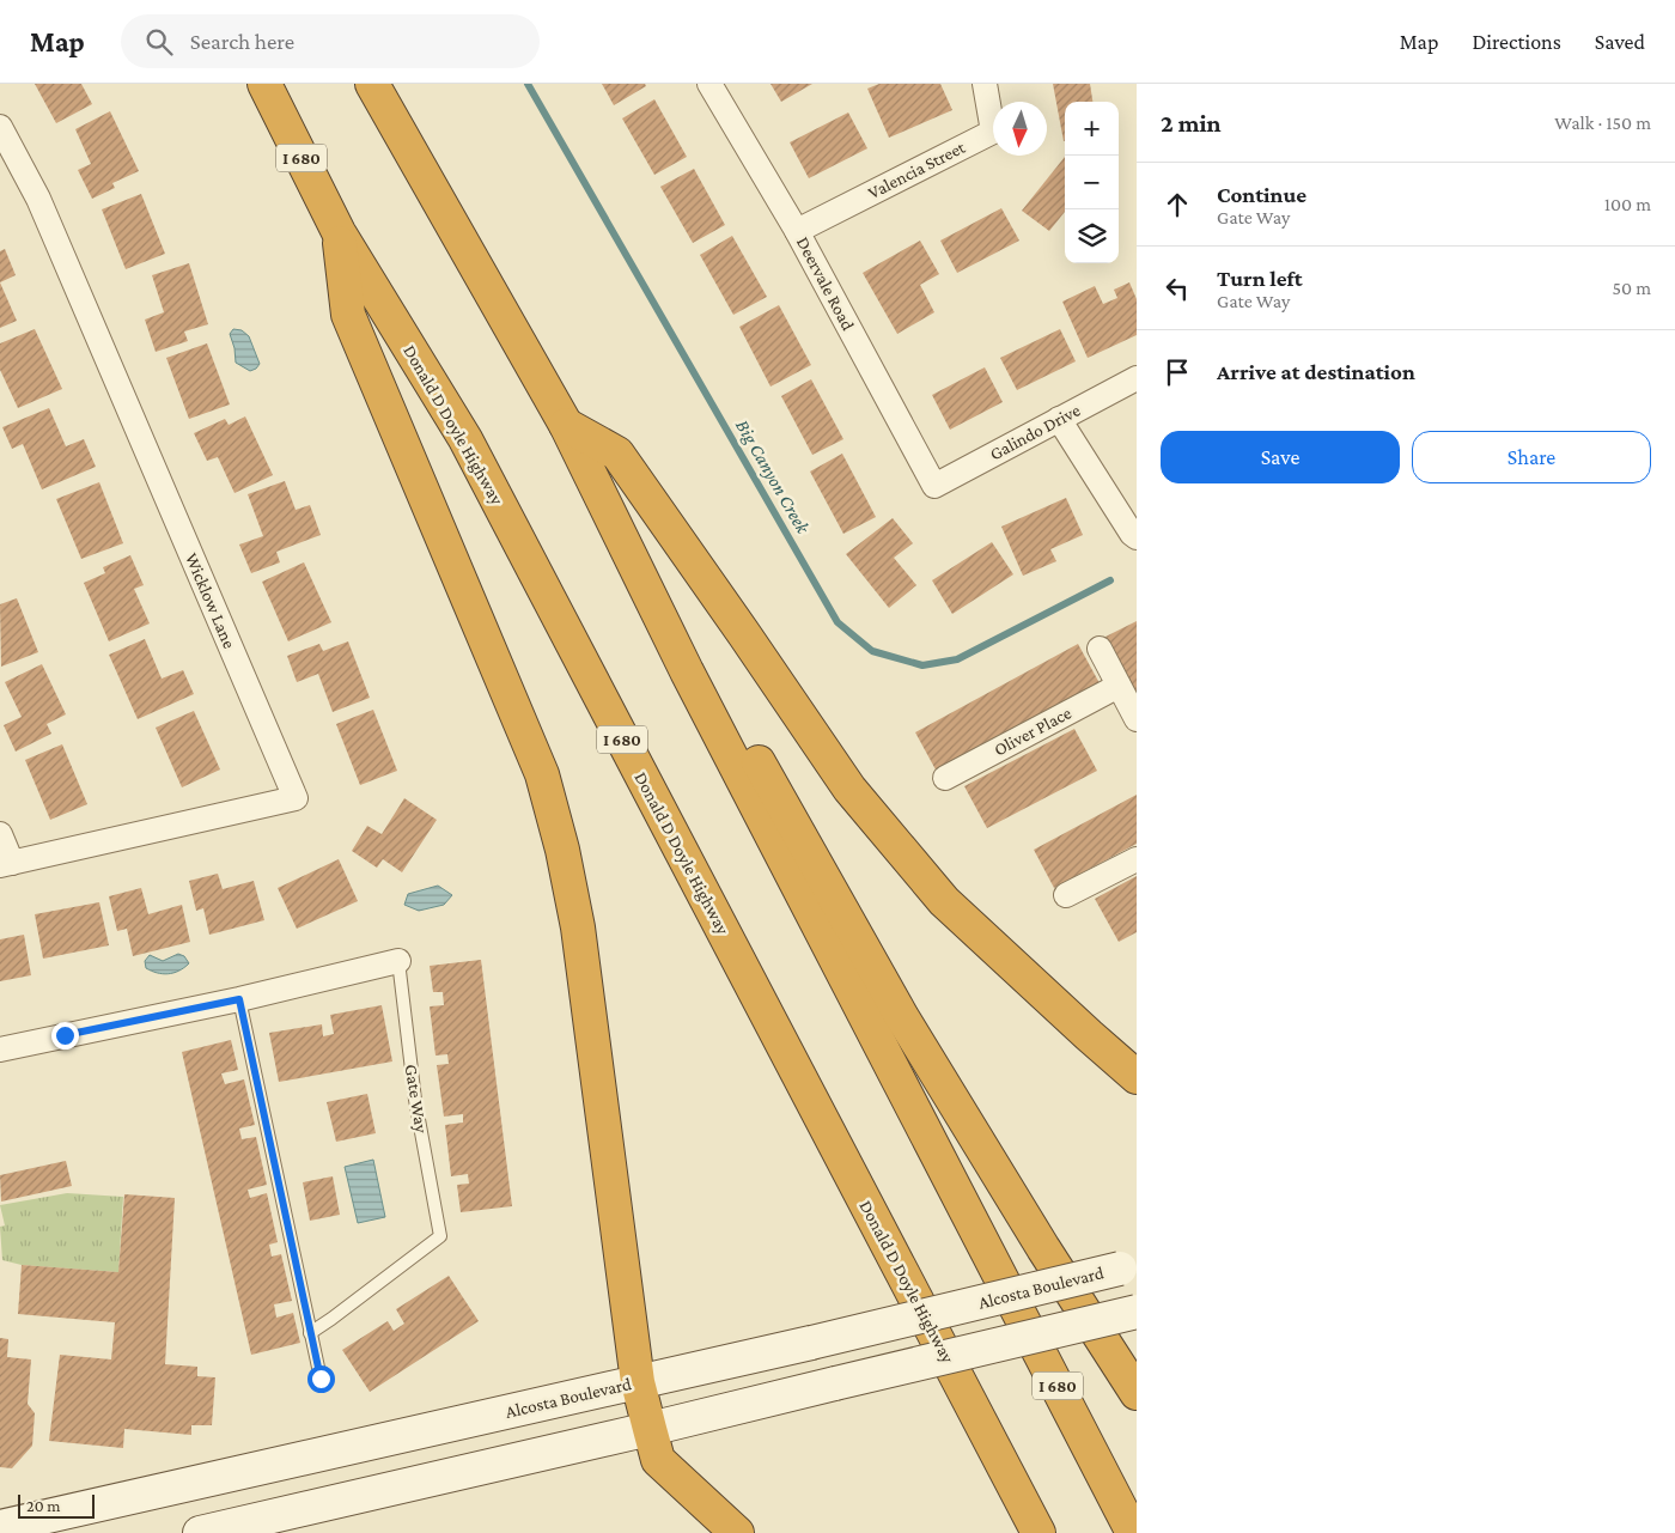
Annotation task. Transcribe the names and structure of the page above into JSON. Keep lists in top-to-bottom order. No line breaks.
{"streets":{"highway":["I 680","Donald D Doyle Highway"],"main road":["Alcosta Boulevard"],"street":["Valencia Street","Deervale Road","Galindo Drive","Wicklow Lane","Oliver Place","Gate Way"]},"crossings":[["Valencia Street","Deervale Road"],["Deervale Road","Galindo Drive"]],"water":["Big Canyon Creek"],"scale_bar":"20 m","north":"bottom","page":{"header":"Map","search":"Search here","nav":["Map","Directions","Saved"],"heading":["2 min","Walk · 150 m"],"map_buttons":["+","−"],"list":[["Continue","Gate Way","100 m"],["Turn left","Gate Way","50 m"],"Arrive at destination"],"buttons":["Save","Share"],"scale":"20 m"}}
